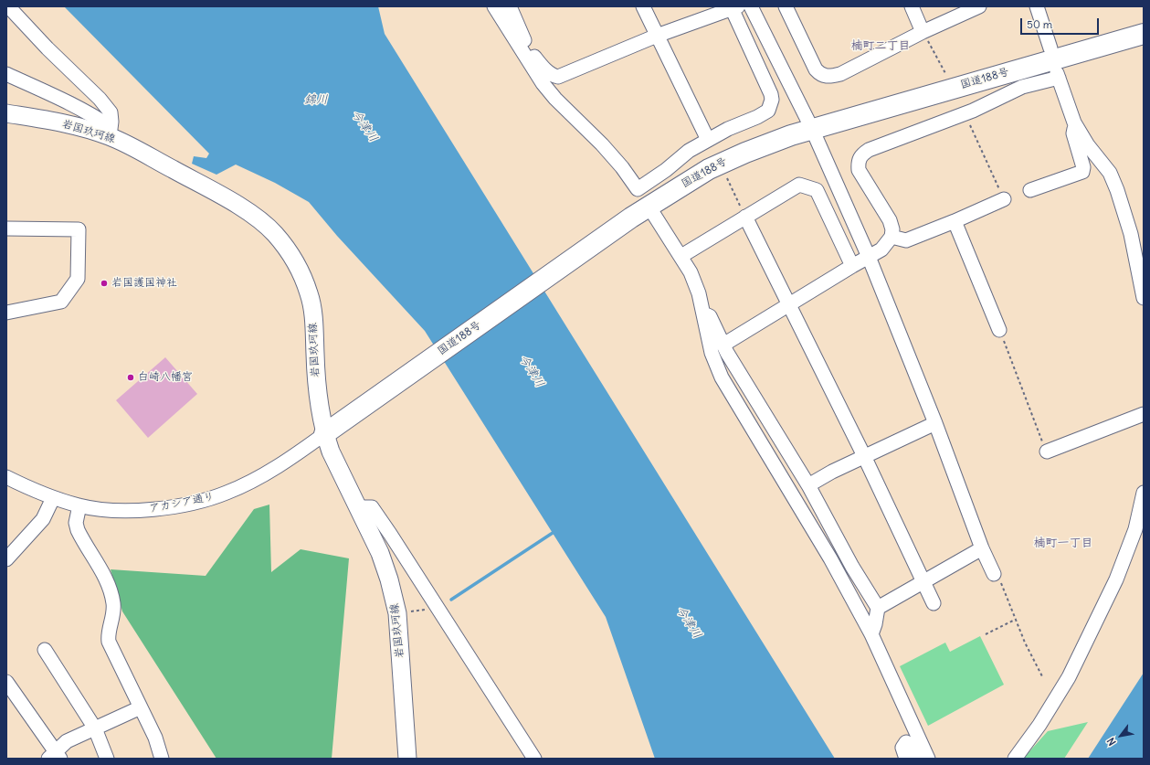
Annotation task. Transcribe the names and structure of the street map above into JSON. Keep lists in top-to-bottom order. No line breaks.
{"streets":{"highway":["国道188号"],"main road":["岩国玖珂線"],"street":["アカシア通り"]},"crossings":[["国道188号","岩国玖珂線"],["国道188号","アカシア通り"],["岩国玖珂線","アカシア通り"]],"districts":["楠町二丁目","楠町一丁目"],"water":["錦川","今津川"],"places":["岩国護国神社","白崎八幡宮"],"scale_bar":"50 m","north":"bottom left"}
